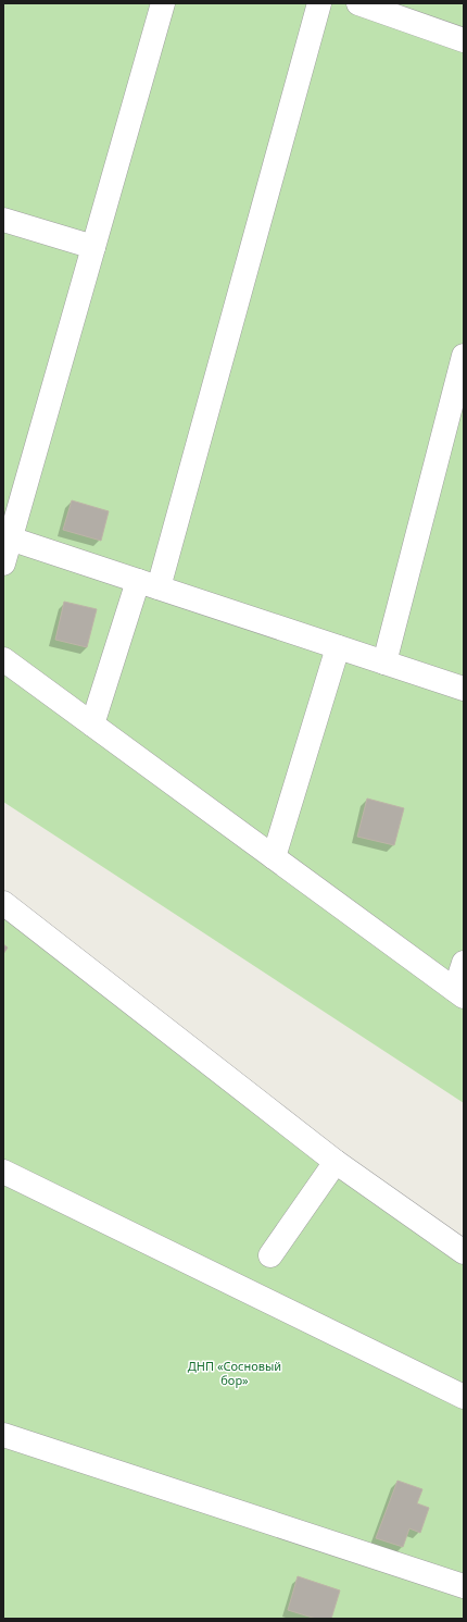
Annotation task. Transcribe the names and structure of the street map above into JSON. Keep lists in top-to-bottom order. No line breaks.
{"parks":["ДНП «Сосновый бор»"]}
